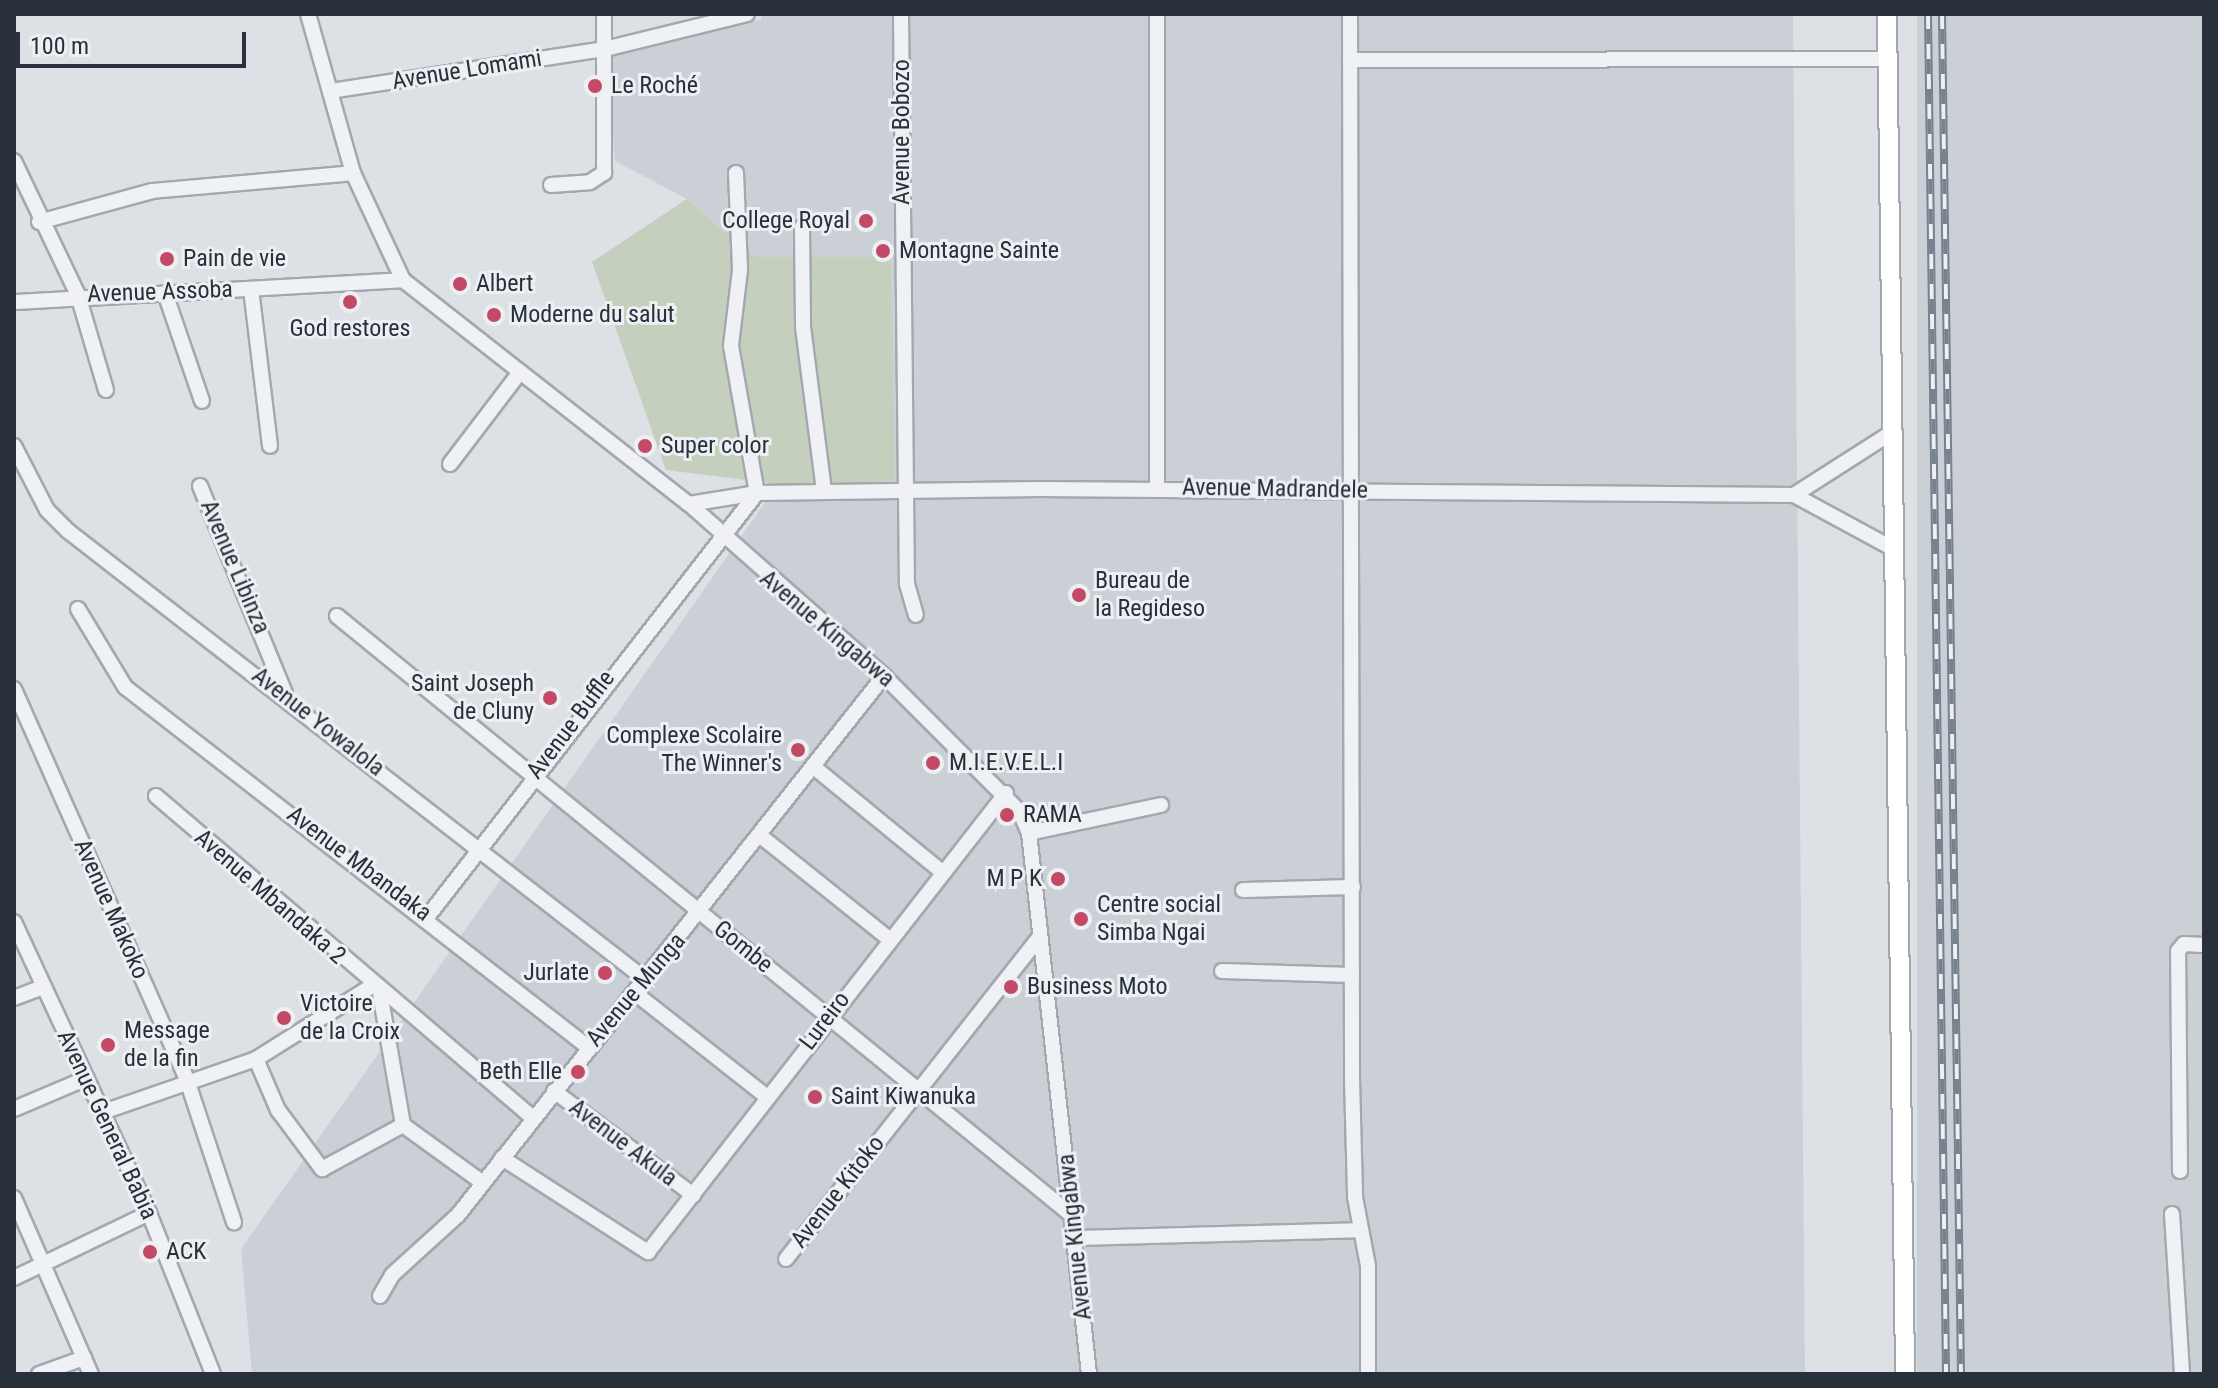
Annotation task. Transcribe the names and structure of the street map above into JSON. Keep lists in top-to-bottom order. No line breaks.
{"streets":{"street":["Avenue Lomami","Avenue Bobozo","Avenue Assoba","Avenue Madrandele","Avenue Libinza","Avenue Kingabwa","Avenue Yowalola","Avenue Buffle","Avenue Mbandaka","Avenue Mbandaka 2","Avenue Makoko","Gombe","Avenue Munga","Lureiro","Avenue General Babia","Avenue Akula","Avenue Kitoko"]},"crossings":[["Avenue Lomami","Avenue Kingabwa"],["Avenue Bobozo","Avenue Madrandele"],["Avenue Assoba","Avenue Kingabwa"],["Avenue Madrandele","Avenue Kingabwa"],["Avenue Madrandele","Avenue Buffle"],["Avenue Libinza","Avenue Yowalola"],["Avenue Kingabwa","Avenue Buffle"],["Avenue Kingabwa","Gombe"],["Avenue Kingabwa","Avenue Munga"],["Avenue Kingabwa","Lureiro"],["Avenue Kingabwa","Avenue Kitoko"],["Avenue Yowalola","Avenue Buffle"],["Avenue Yowalola","Avenue Munga"],["Avenue Buffle","Avenue Mbandaka"],["Avenue Buffle","Gombe"],["Avenue Mbandaka","Avenue Munga"],["Avenue Mbandaka 2","Avenue Munga"],["Gombe","Avenue Munga"],["Gombe","Lureiro"],["Gombe","Avenue Kitoko"],["Avenue Munga","Lureiro"],["Avenue Munga","Avenue Akula"],["Lureiro","Avenue Akula"]],"places":["Le Roché","College Royal","Montagne Sainte","Pain de vie","Albert","God restores","Moderne du salut","Super color","Bureau de la Regideso","Saint Joseph de Cluny","Complexe Scolaire The Winner's","M.I.E.V.E.L.I","RAMA","M P K","Centre social Simba Ngai","Jurlate","Business Moto","Victoire de la Croix","Message de la fin","Beth Elle","Saint Kiwanuka","ACK"],"scale_bar":"100 m"}
